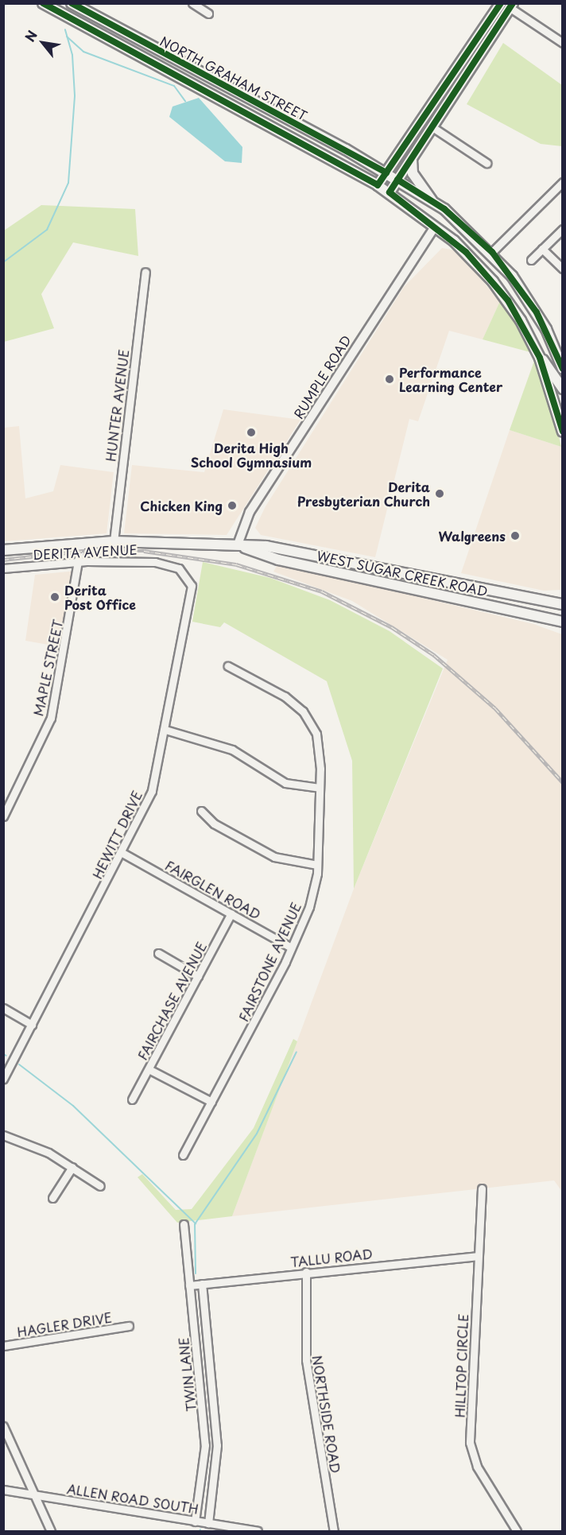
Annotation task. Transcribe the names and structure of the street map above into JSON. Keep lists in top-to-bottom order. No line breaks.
{"streets":{"main road":["NORTH GRAHAM STREET","WEST SUGAR CREEK ROAD"],"street":["RUMPLE ROAD","HUNTER AVENUE","DERITA AVENUE","MAPLE STREET","HEWITT DRIVE","FAIRGLEN ROAD","FAIRSTONE AVENUE","FAIRCHASE AVENUE","TALLU ROAD","HAGLER DRIVE","HILLTOP CIRCLE","TWIN LANE","NORTHSIDE ROAD","ALLEN ROAD SOUTH"]},"crossings":[["NORTH GRAHAM STREET","RUMPLE ROAD"],["RUMPLE ROAD","WEST SUGAR CREEK ROAD"],["HUNTER AVENUE","WEST SUGAR CREEK ROAD"],["DERITA AVENUE","MAPLE STREET"],["DERITA AVENUE","HEWITT DRIVE"],["WEST SUGAR CREEK ROAD","MAPLE STREET"],["HEWITT DRIVE","FAIRGLEN ROAD"],["FAIRGLEN ROAD","FAIRSTONE AVENUE"],["FAIRGLEN ROAD","FAIRCHASE AVENUE"],["TALLU ROAD","HILLTOP CIRCLE"],["TALLU ROAD","TWIN LANE"],["TALLU ROAD","NORTHSIDE ROAD"],["TWIN LANE","ALLEN ROAD SOUTH"]],"places":["Performance Learning Center","Derita High School Gymnasium","Derita Presbyterian Church","Chicken King","Walgreens","Derita Post Office"],"north":"top left"}
